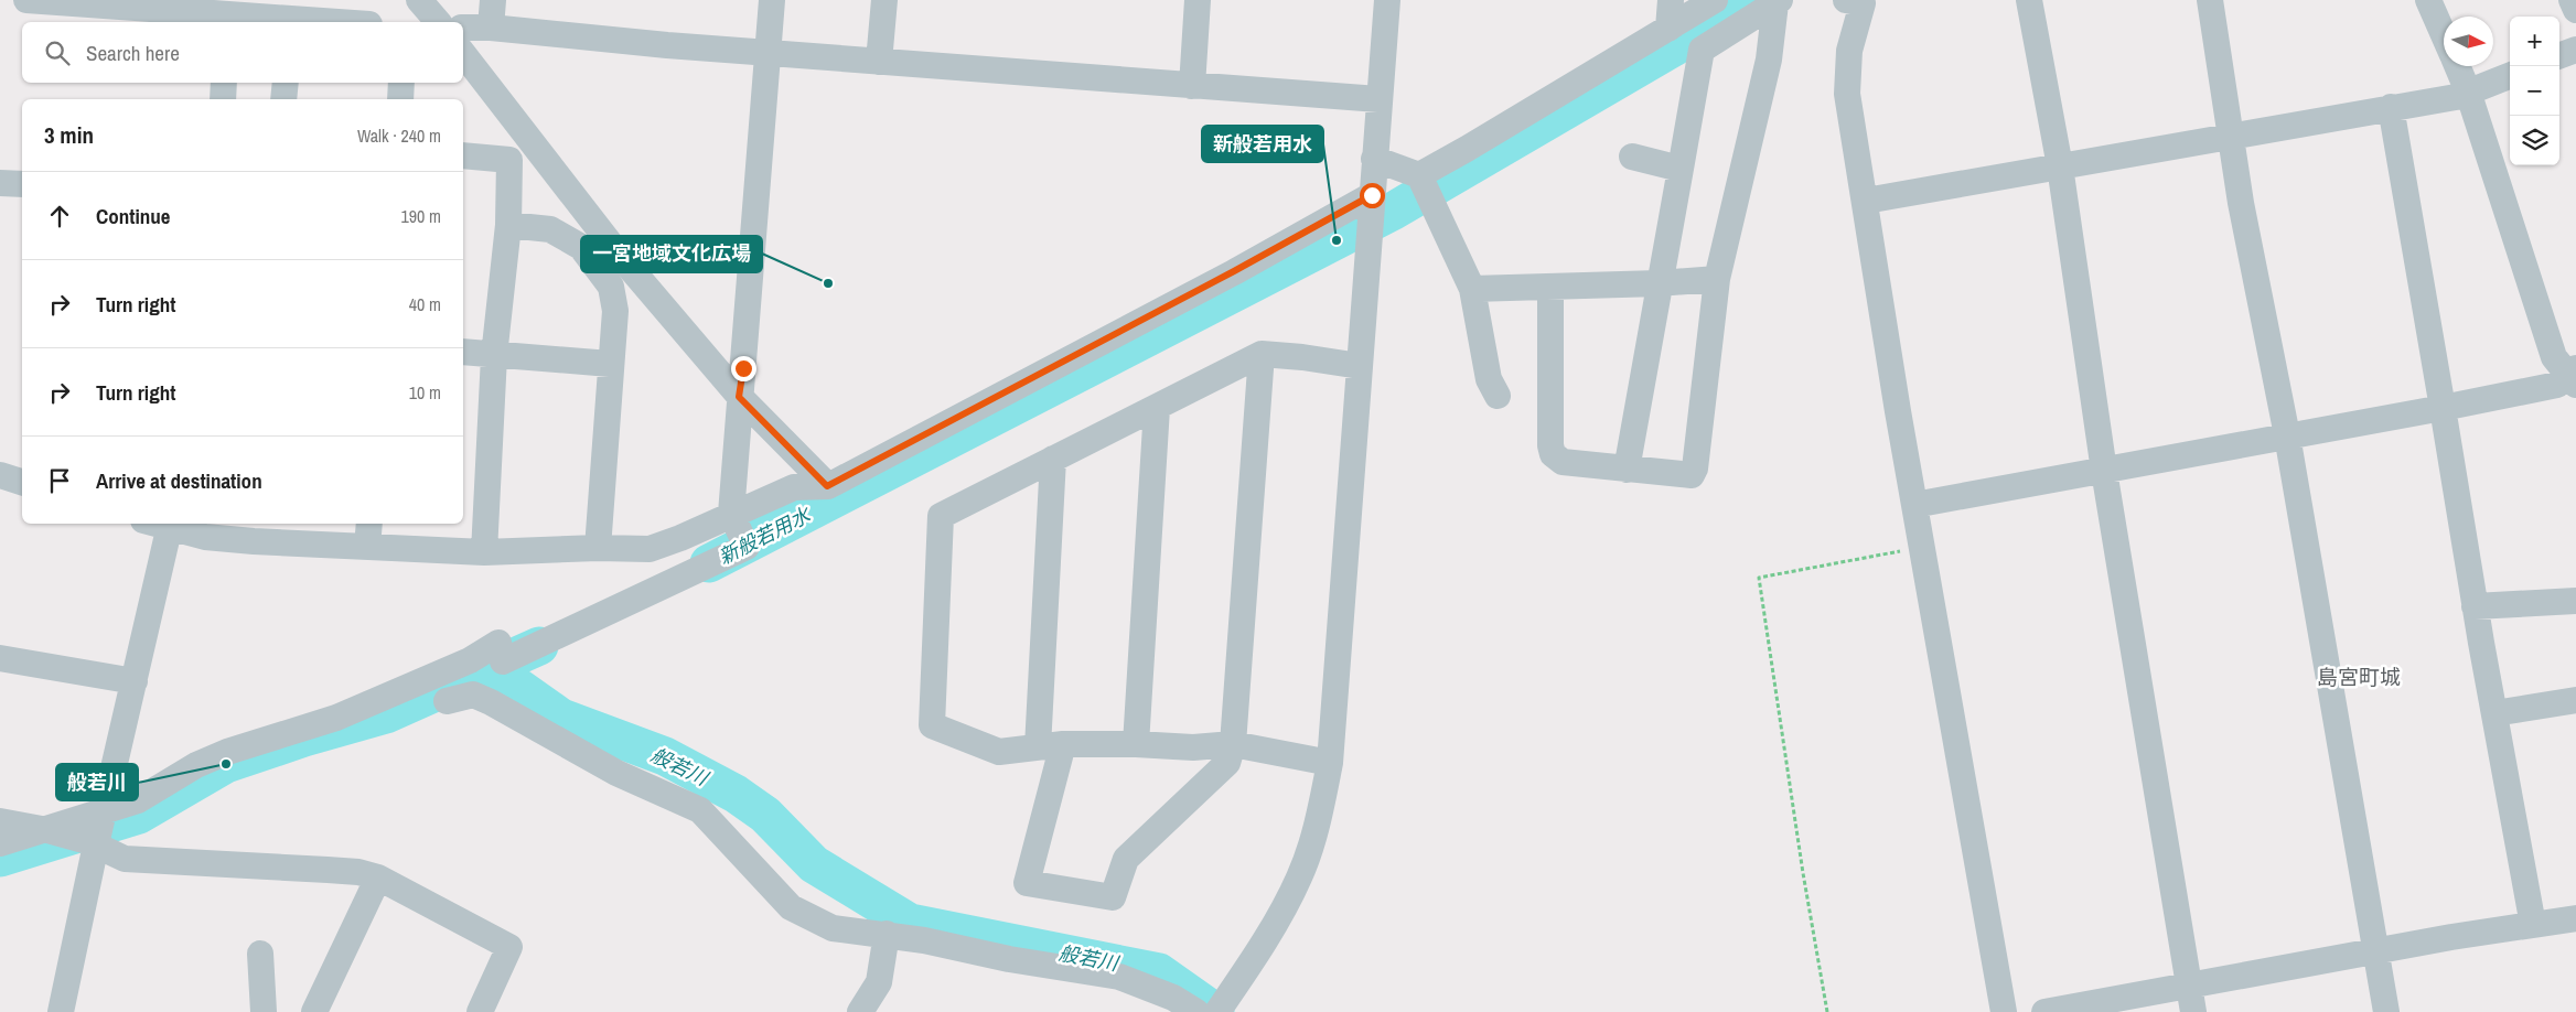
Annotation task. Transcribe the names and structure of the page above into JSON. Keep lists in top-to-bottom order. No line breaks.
{"districts":["島宮町城"],"water":["新般若用水","般若川"],"places":["新般若用水","一宮地域文化広場","般若川"],"north":"right","page":{"map_buttons":["+","−"],"search":"Search here","heading":["3 min","Walk · 240 m"],"list":[["Continue","190 m"],["Turn right","40 m"],["Turn right","10 m"],"Arrive at destination"]}}
